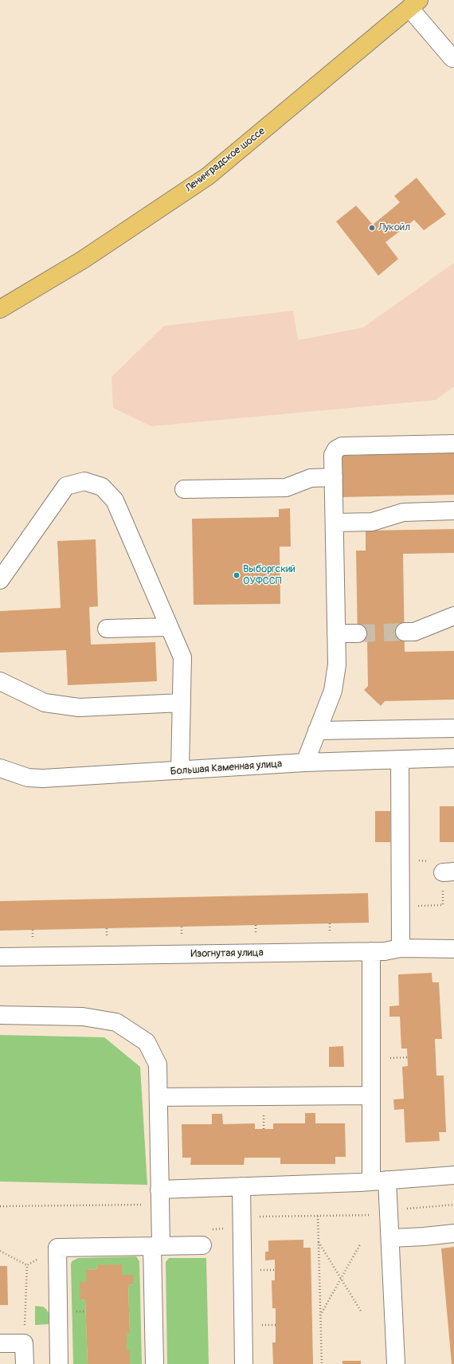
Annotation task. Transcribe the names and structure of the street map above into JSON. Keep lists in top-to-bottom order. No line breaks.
{"streets":{"main road":["Ленинградское шоссе"],"street":["Большая Каменная улица","Изогнутая улица"]},"places":["Лукойл","Выборгский ОУФССП"]}
